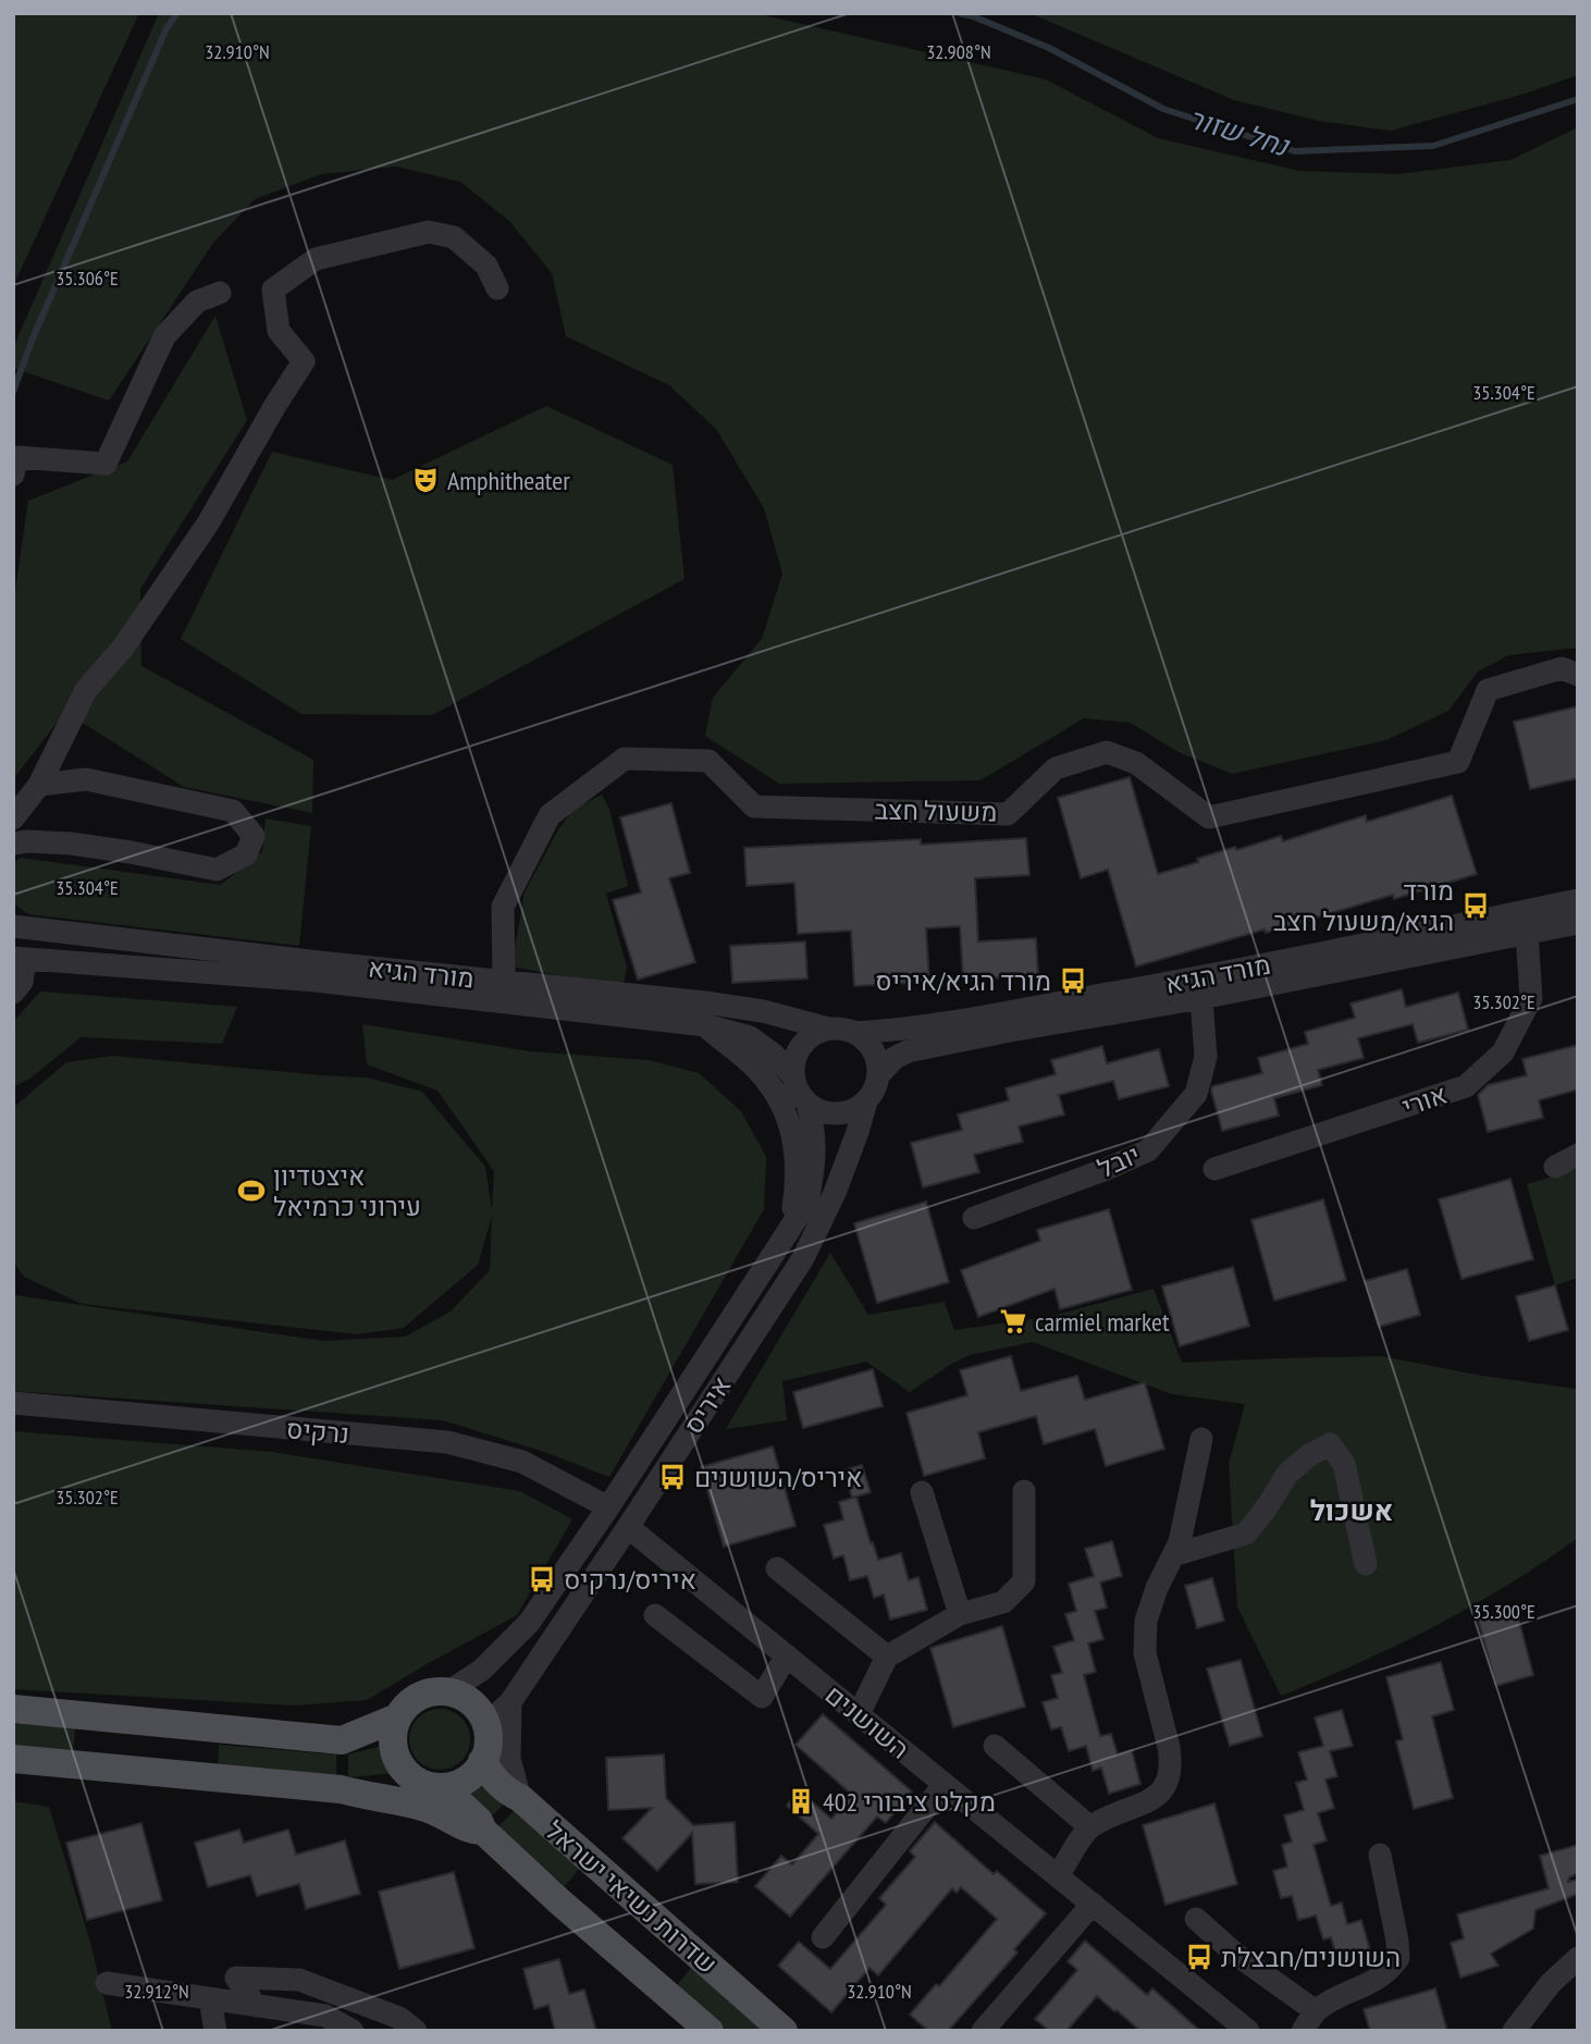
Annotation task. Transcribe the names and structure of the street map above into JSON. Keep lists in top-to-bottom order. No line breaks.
{"streets":{"main road":["שדרות נשיאי ישראל"],"street":["משעול חצב","מורד הגיא","אורי","יובל","איריס","נרקיס","השושנים"]},"crossings":[["משעול חצב","מורד הגיא"],["מורד הגיא","אורי"],["מורד הגיא","יובל"],["מורד הגיא","איריס"],["איריס","נרקיס"],["איריס","השושנים"],["איריס","שדרות נשיאי ישראל"]],"districts":["אשכול"],"water":["נחל שזור"],"places":{"theatre":["Amphitheater"],"bus stop":["מורד הגיא/משעול חצב","מורד הגיא/איריס","איריס/השושנים","איריס/נרקיס","השושנים/חבצלת"],"sports":["איצטדיון עירוני כרמיאל"],"supermarket":["carmiel market"],"building":["מקלט ציבורי 402"]},"coordinates":["32.910°N","32.908°N","35.306°E","35.304°E","35.302°E","35.300°E","32.912°N"]}
